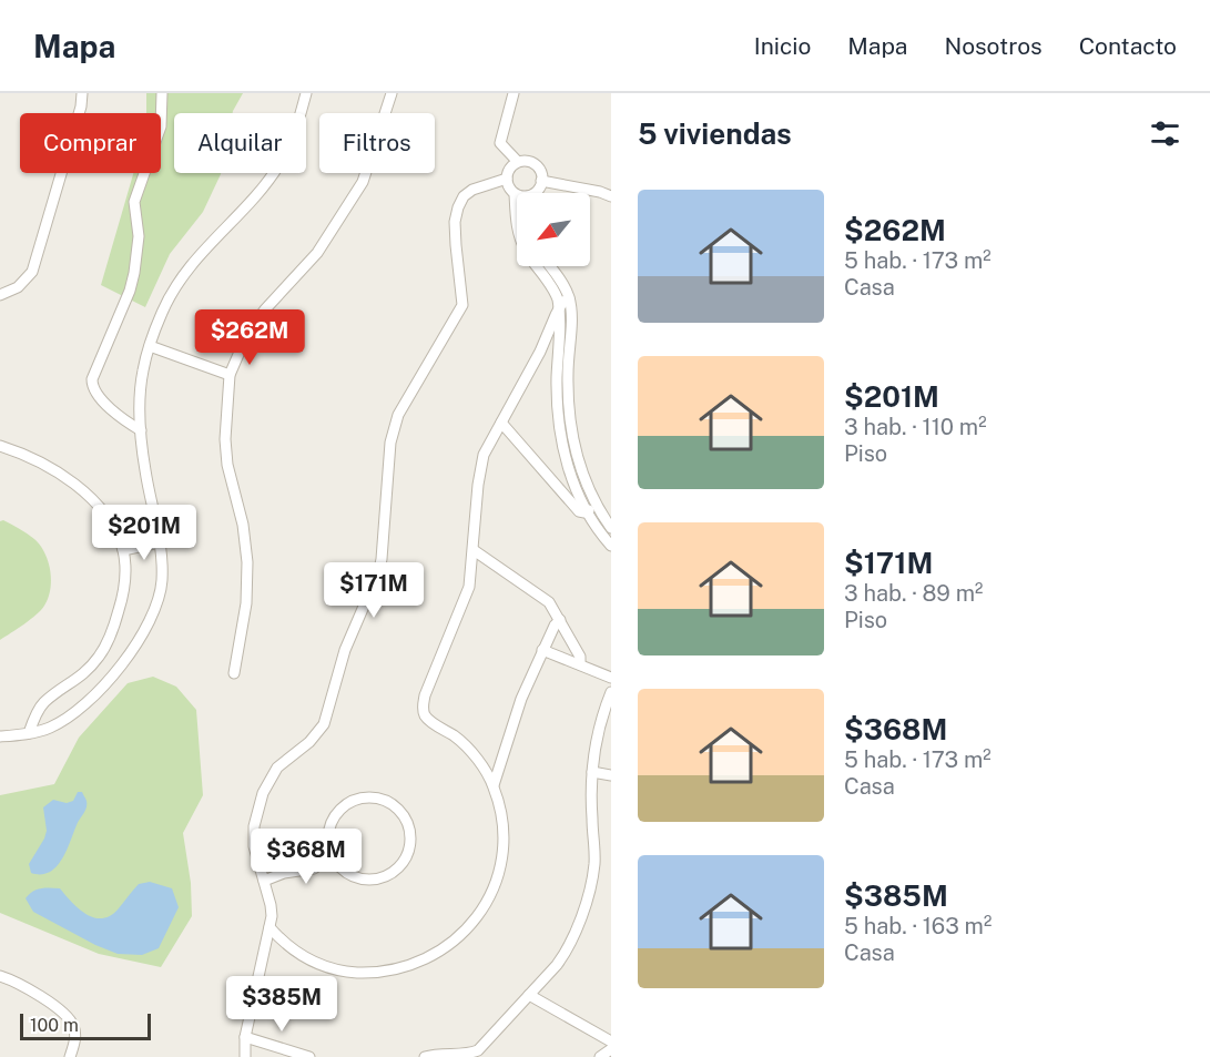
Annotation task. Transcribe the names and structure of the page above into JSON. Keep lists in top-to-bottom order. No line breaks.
{"scale_bar":"100 m","north":"bottom left","page":{"header":"Mapa","nav":["Inicio","Mapa","Nosotros","Contacto"],"heading":"5 viviendas","chip":["Comprar","Alquilar","Filtros"],"list":[{"name":"$262M","note":"5 hab. · 173 m² · Casa"},{"name":"$201M","note":"3 hab. · 110 m² · Piso"},{"name":"$171M","note":"3 hab. · 89 m² · Piso"},{"name":"$368M","note":"5 hab. · 173 m² · Casa"},{"name":"$385M","note":"5 hab. · 163 m² · Casa"}],"price":["$262M","$201M","$171M","$368M","$385M"],"scale":"100 m"}}
